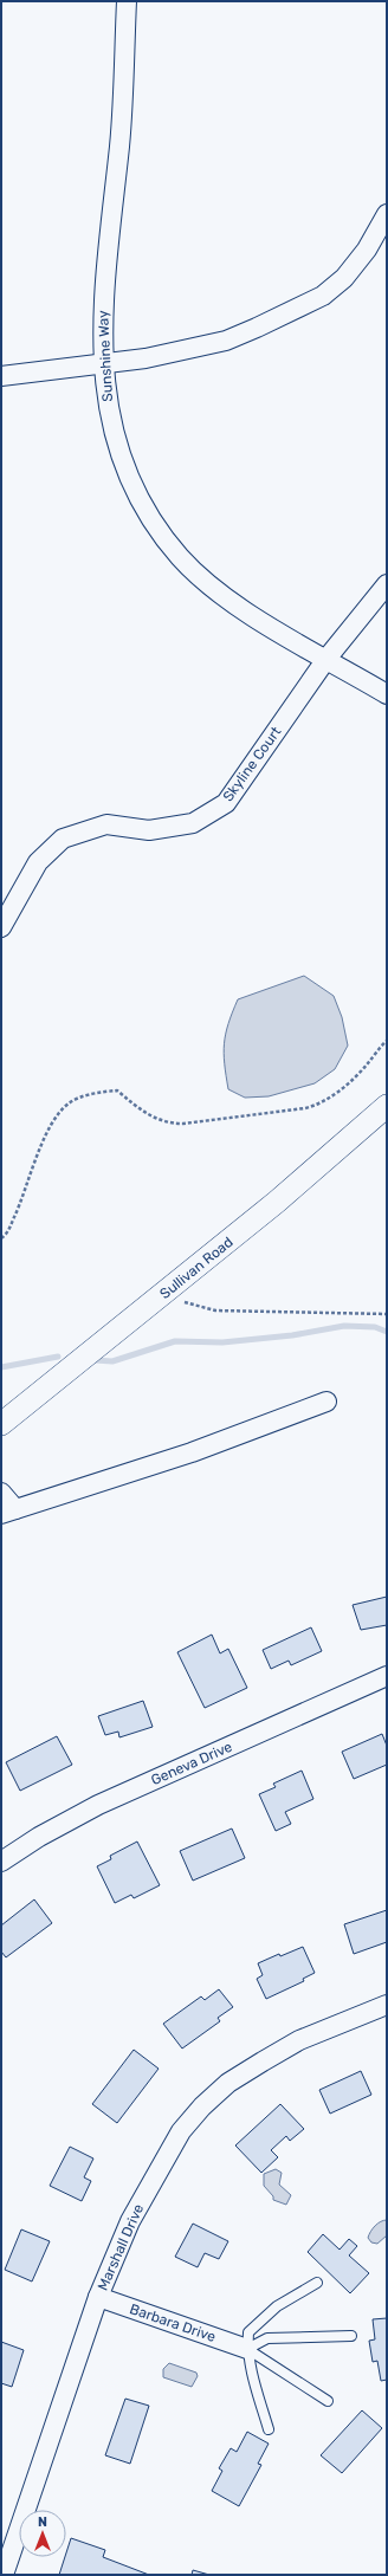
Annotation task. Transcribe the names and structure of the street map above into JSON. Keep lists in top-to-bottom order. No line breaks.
{"streets":{"street":["Sunshine Way","Skyline Court","Sullivan Road","Geneva Drive","Marshall Drive","Barbara Drive"]},"crossings":[["Sunshine Way","Skyline Court"],["Marshall Drive","Barbara Drive"]],"north":"top"}
